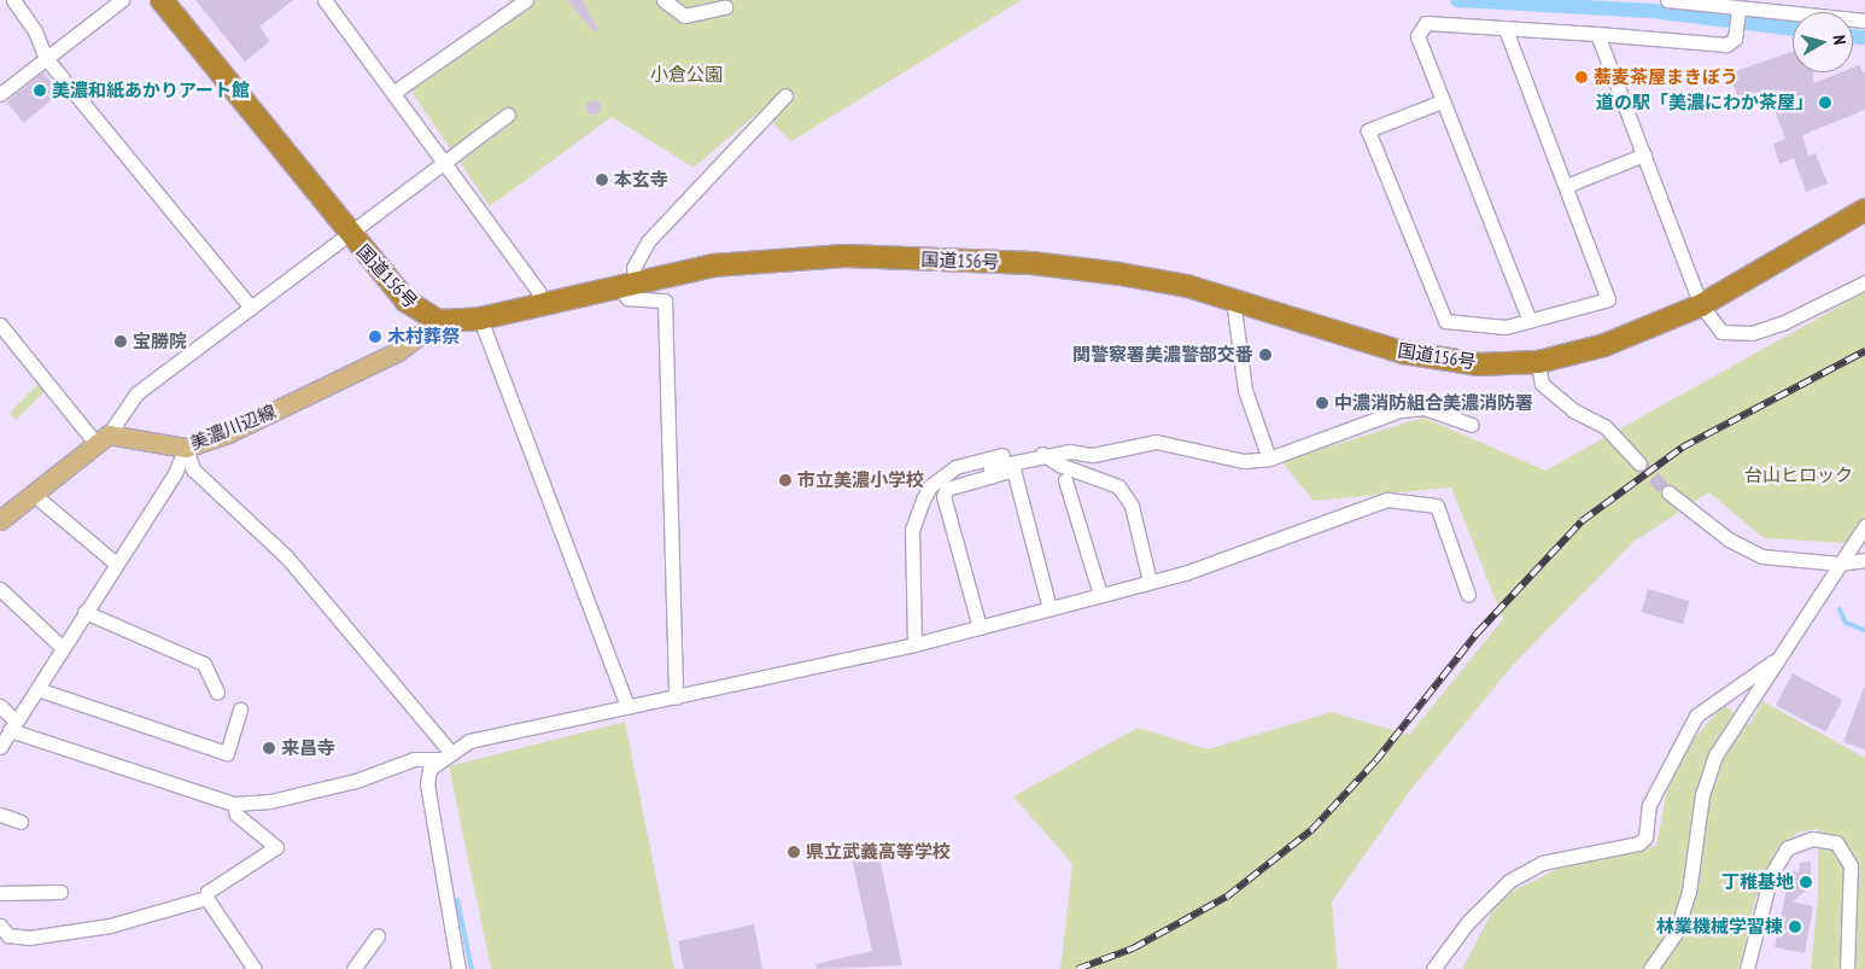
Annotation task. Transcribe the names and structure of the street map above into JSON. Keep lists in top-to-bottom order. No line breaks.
{"streets":{"highway":["国道156号"],"main road":["美濃川辺線"]},"crossings":[["国道156号","美濃川辺線"]],"parks":["小倉公園","台山ヒロック"],"places":["蕎麦茶屋まきぼう","美濃和紙あかりアート館","道の駅「美濃にわか茶屋」","本玄寺","木村葬祭","宝勝院","関警察署美濃警部交番","中濃消防組合美濃消防署","市立美濃小学校","来昌寺","県立武義高等学校","丁稚基地","林業機械学習棟"],"north":"right"}
